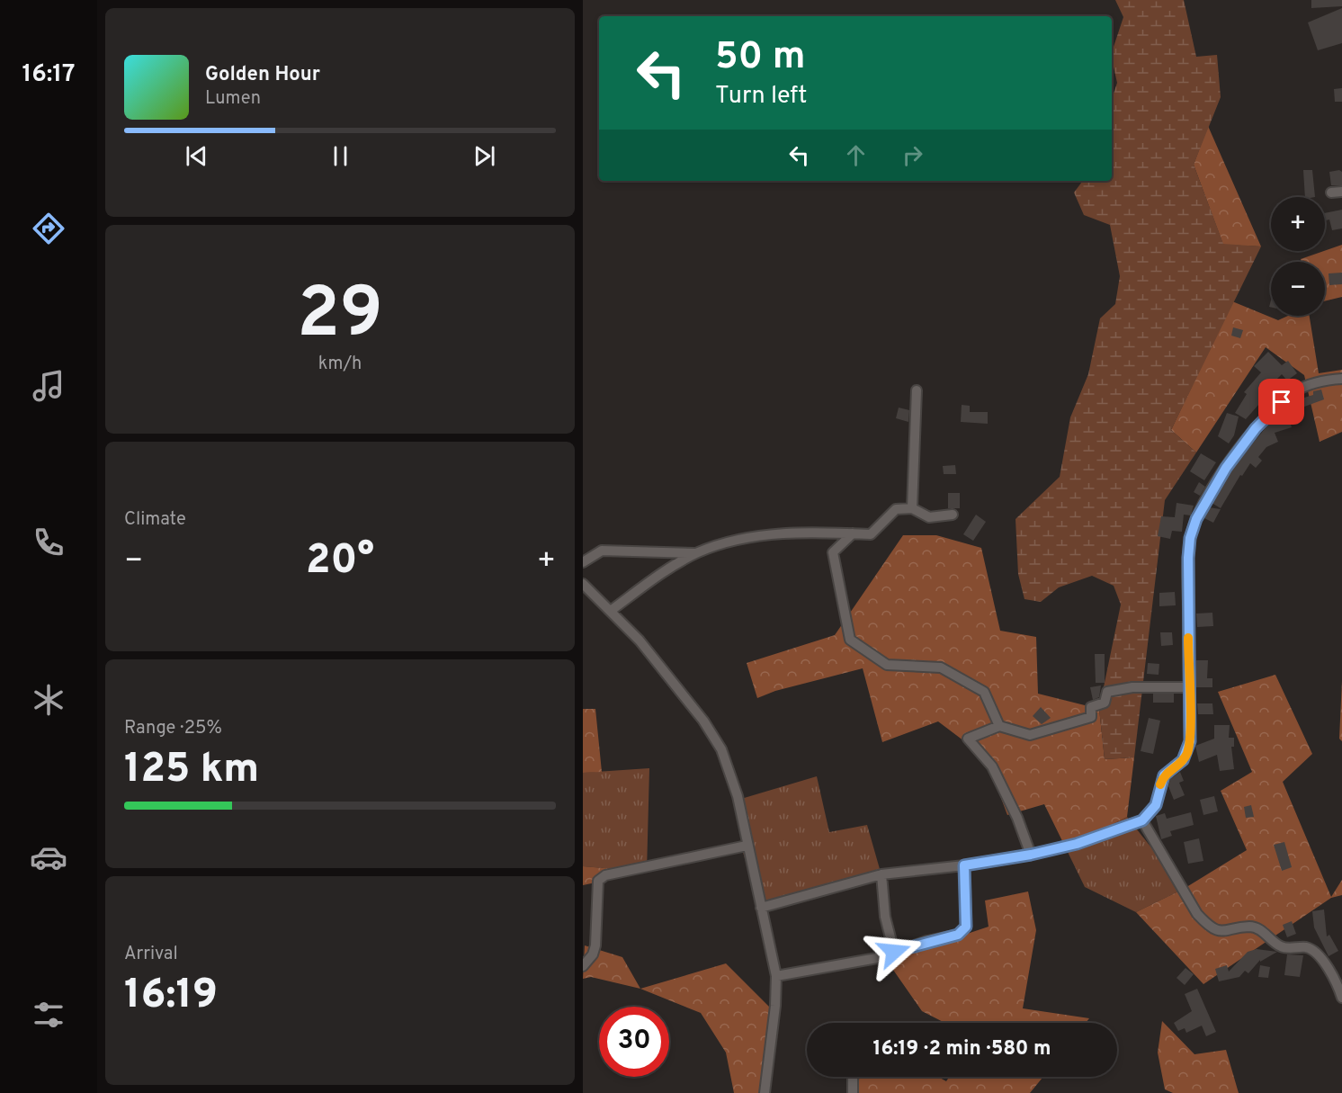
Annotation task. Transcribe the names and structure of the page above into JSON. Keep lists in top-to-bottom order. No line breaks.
{"page":{"tabs":"16:17","turn":["50 m","Turn left"],"song":["Golden Hour","Lumen"],"map_buttons":["+","−"],"tile":[["29","km/h"],"Climate",["Range · 25%","125 km"],["Arrival","16:19"]],"heat":["−","20°","+"],"limit":"30","trip":"16:19 · 2 min · 580 m"}}
